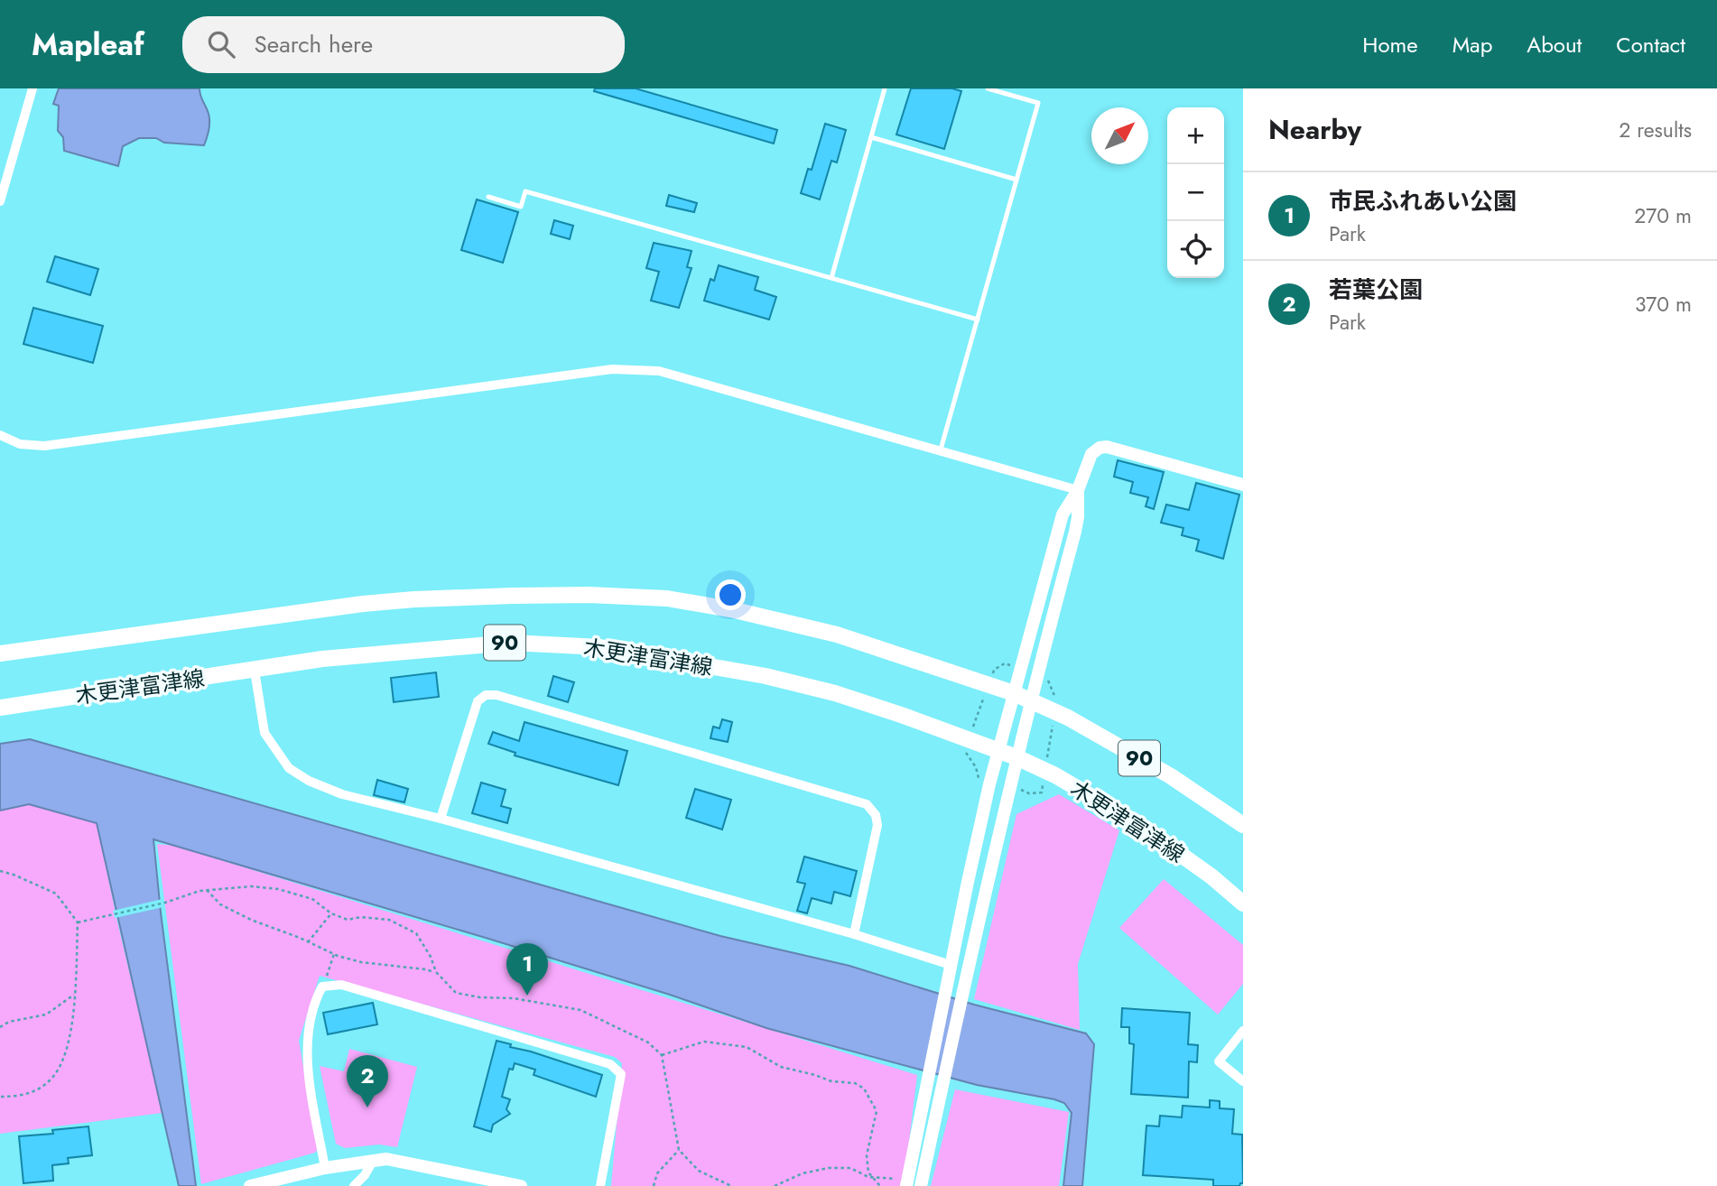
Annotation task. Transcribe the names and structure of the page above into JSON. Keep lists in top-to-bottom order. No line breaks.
{"streets":{"main road":["90","木更津富津線"]},"north":"top right","page":{"header":"Mapleaf","search":"Search here","nav":["Home","Map","About","Contact"],"heading":["Nearby","2 results"],"map_buttons":["+","−"],"list":[{"mark":"1","name":"市民ふれあい公園","note":"Park","value":"270 m"},{"mark":"2","name":"若葉公園","note":"Park","value":"370 m"}],"pins":["1","2"]}}
